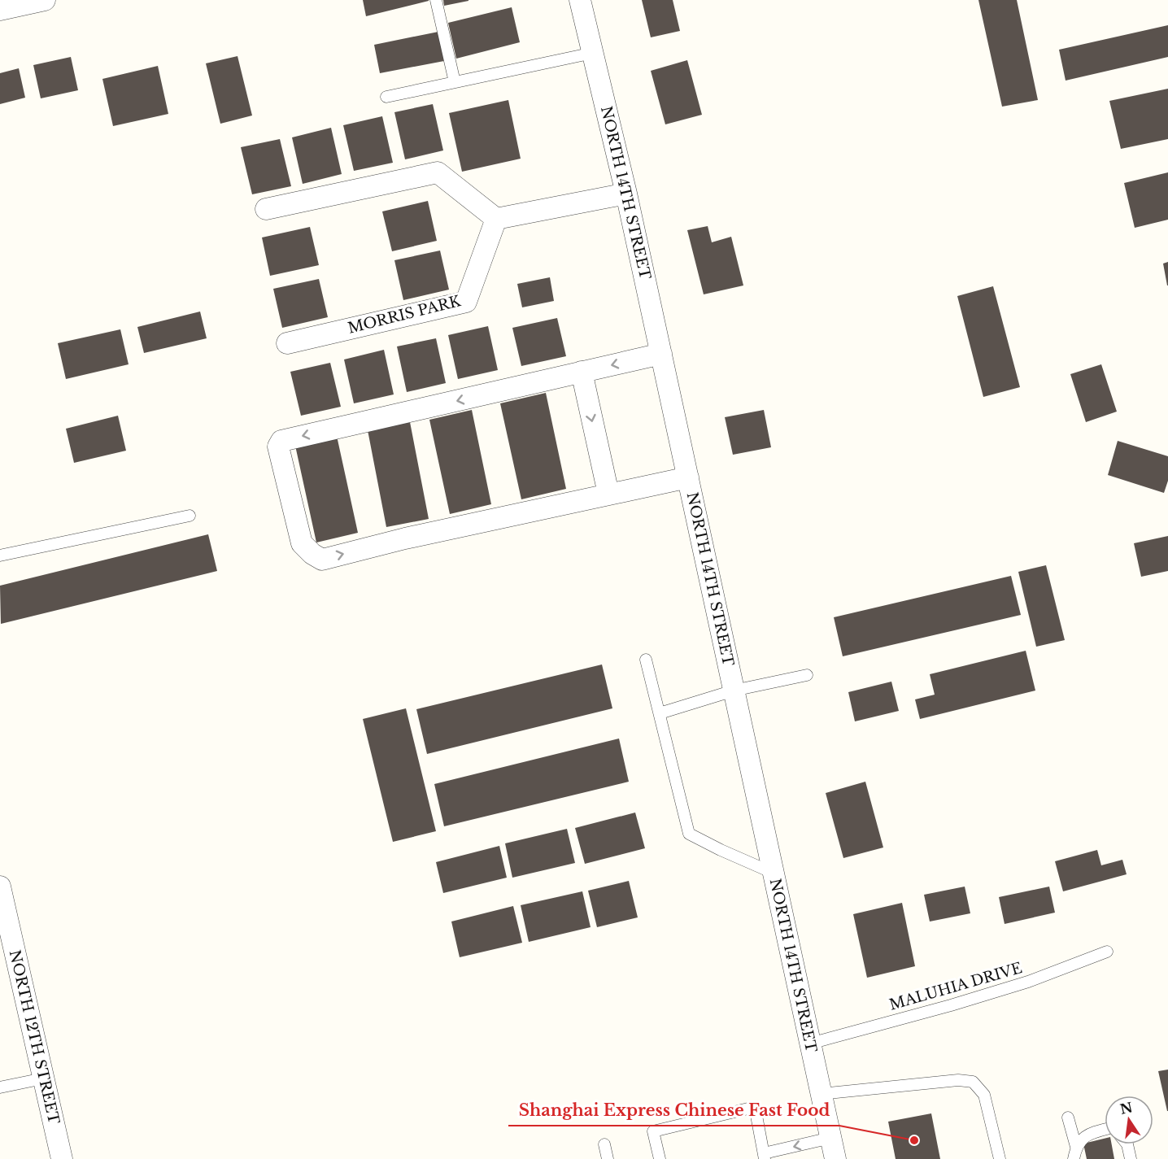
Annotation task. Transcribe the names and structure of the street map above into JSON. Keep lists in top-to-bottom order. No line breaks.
{"streets":{"street":["NORTH 14TH STREET","MORRIS PARK","NORTH 12TH STREET"],"lane":["MALUHIA DRIVE"]},"crossings":[["NORTH 14TH STREET","MALUHIA DRIVE"]],"places":["Shanghai Express Chinese Fast Food"],"north":"top"}
